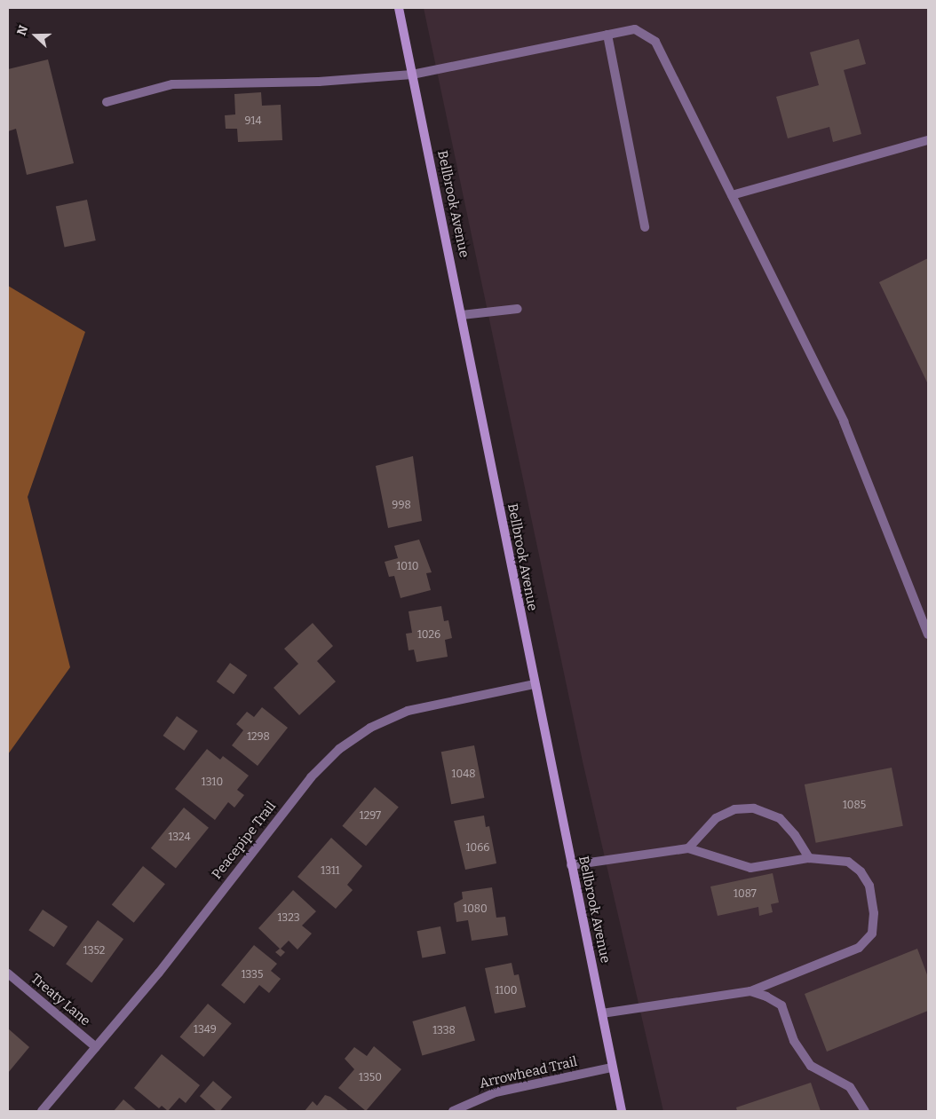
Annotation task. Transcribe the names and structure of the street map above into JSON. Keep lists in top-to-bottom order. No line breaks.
{"streets":{"street":["Bellbrook Avenue","Peacepipe Trail","Treaty Lane","Arrowhead Trail"]},"crossings":[["Bellbrook Avenue","Peacepipe Trail"],["Bellbrook Avenue","Arrowhead Trail"],["Peacepipe Trail","Treaty Lane"]],"house_numbers":["914","998","1010","1026","1298","1048","1310","1085","1297","1324","1066","1311","1087","1080","1323","1352","1335","1100","1349","1338","1350"],"north":"left"}
